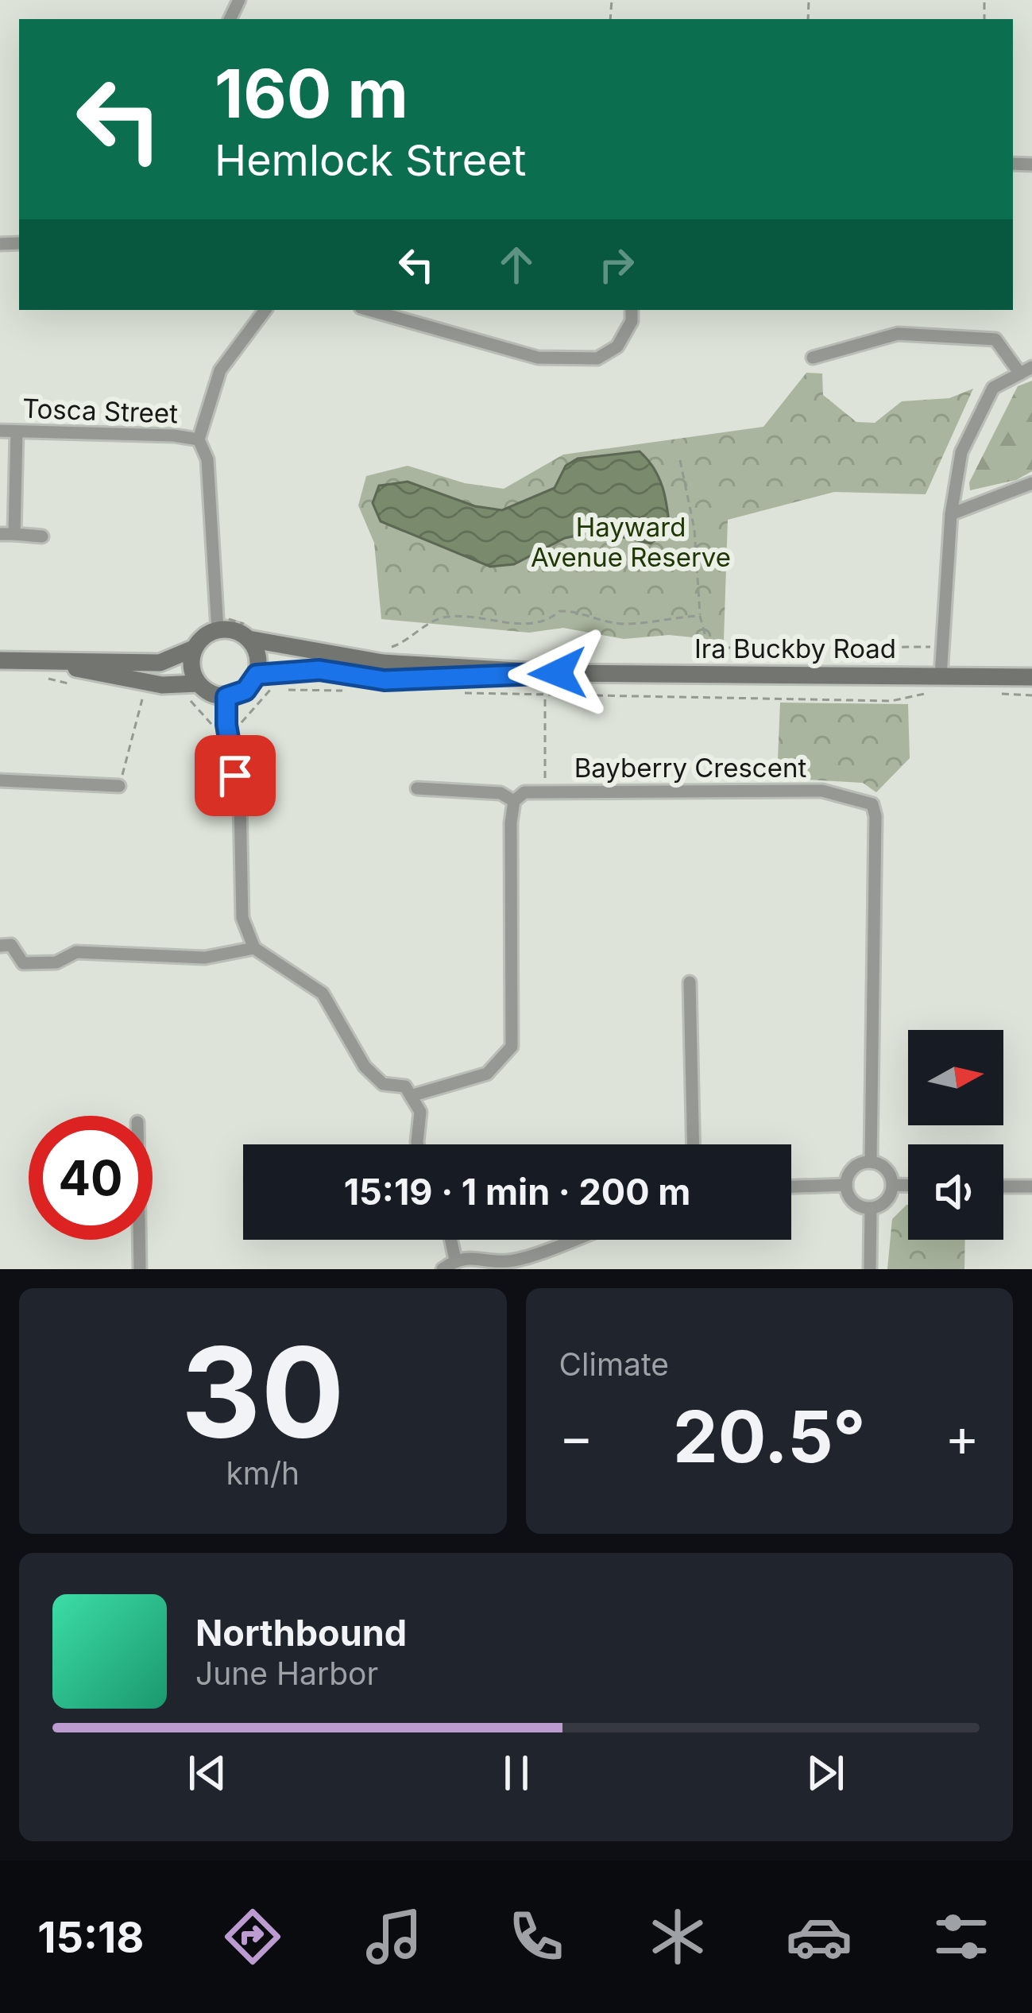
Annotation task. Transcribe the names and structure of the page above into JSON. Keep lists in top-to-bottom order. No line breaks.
{"streets":{"street":["Tosca Street","Ira Buckby Road","Bayberry Crescent"]},"parks":["Hayward Avenue Reserve"],"north":"right","page":{"turn":["160 m","Hemlock Street"],"limit":"40","trip":"15:19 · 1 min · 200 m","tile":[["30","km/h"],"Climate"],"heat":["−","20.5°","+"],"song":["Northbound","June Harbor"],"tabs":"15:18"}}
